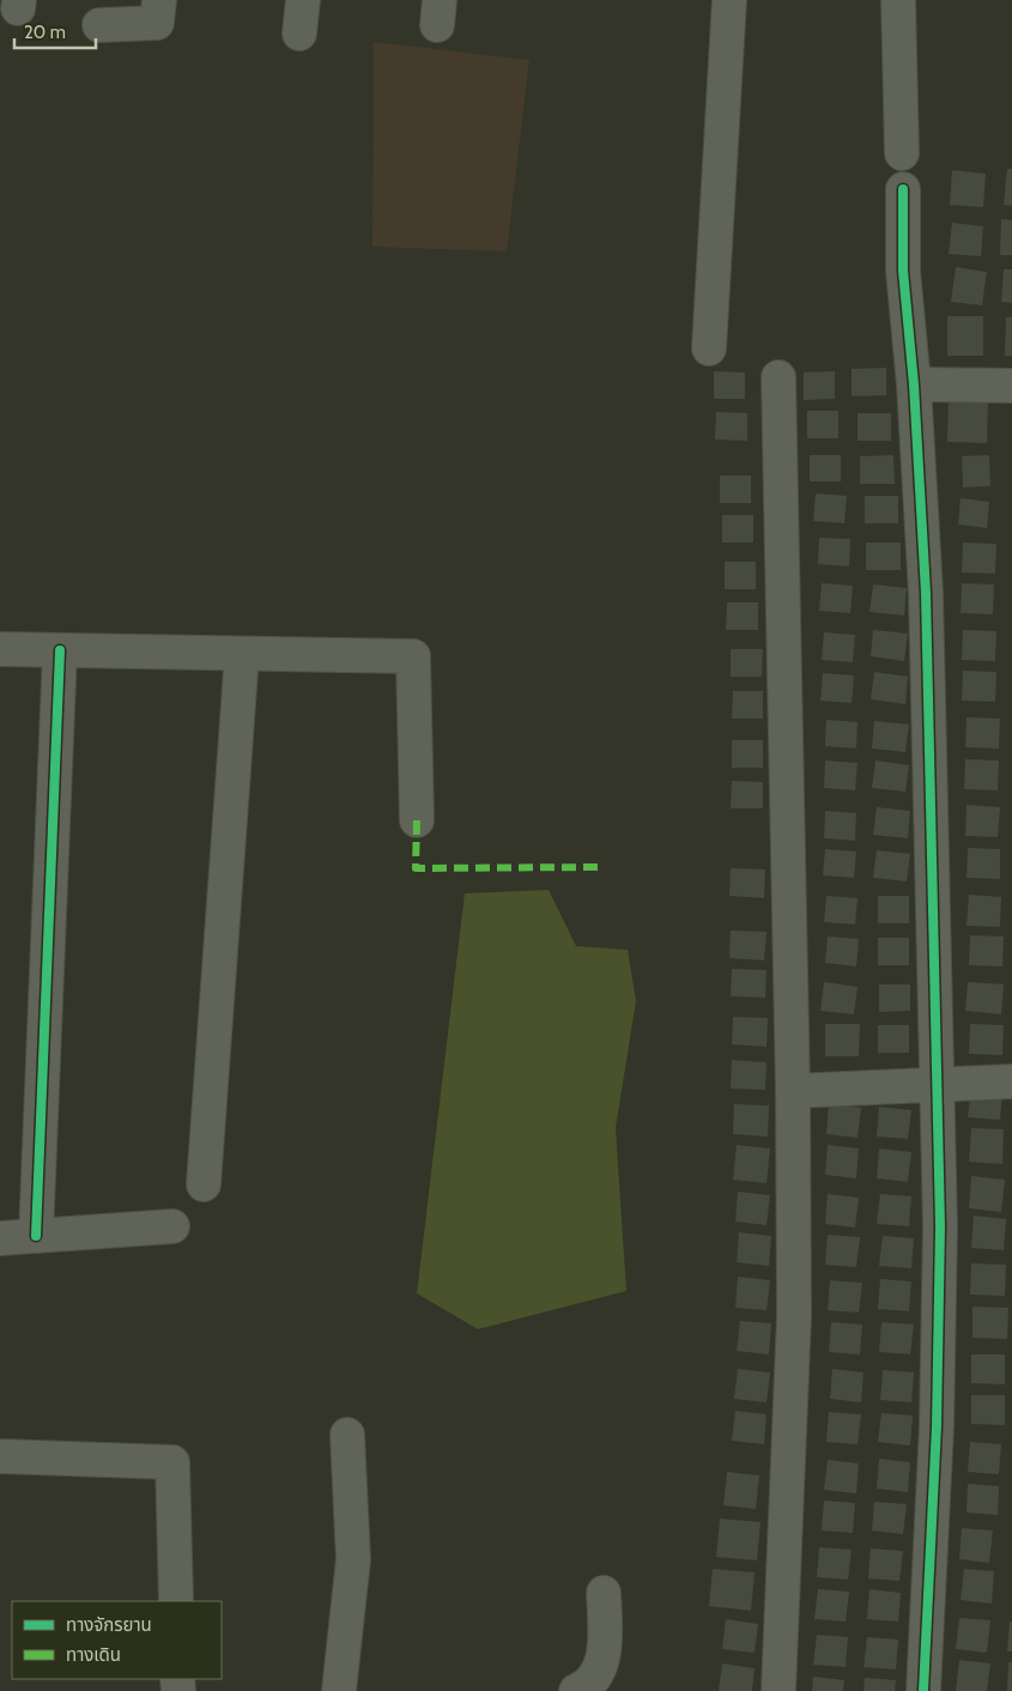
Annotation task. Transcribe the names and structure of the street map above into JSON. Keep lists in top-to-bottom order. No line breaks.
{"legend":["ทางจักรยาน","ทางเดิน"],"scale_bar":"20 m"}
